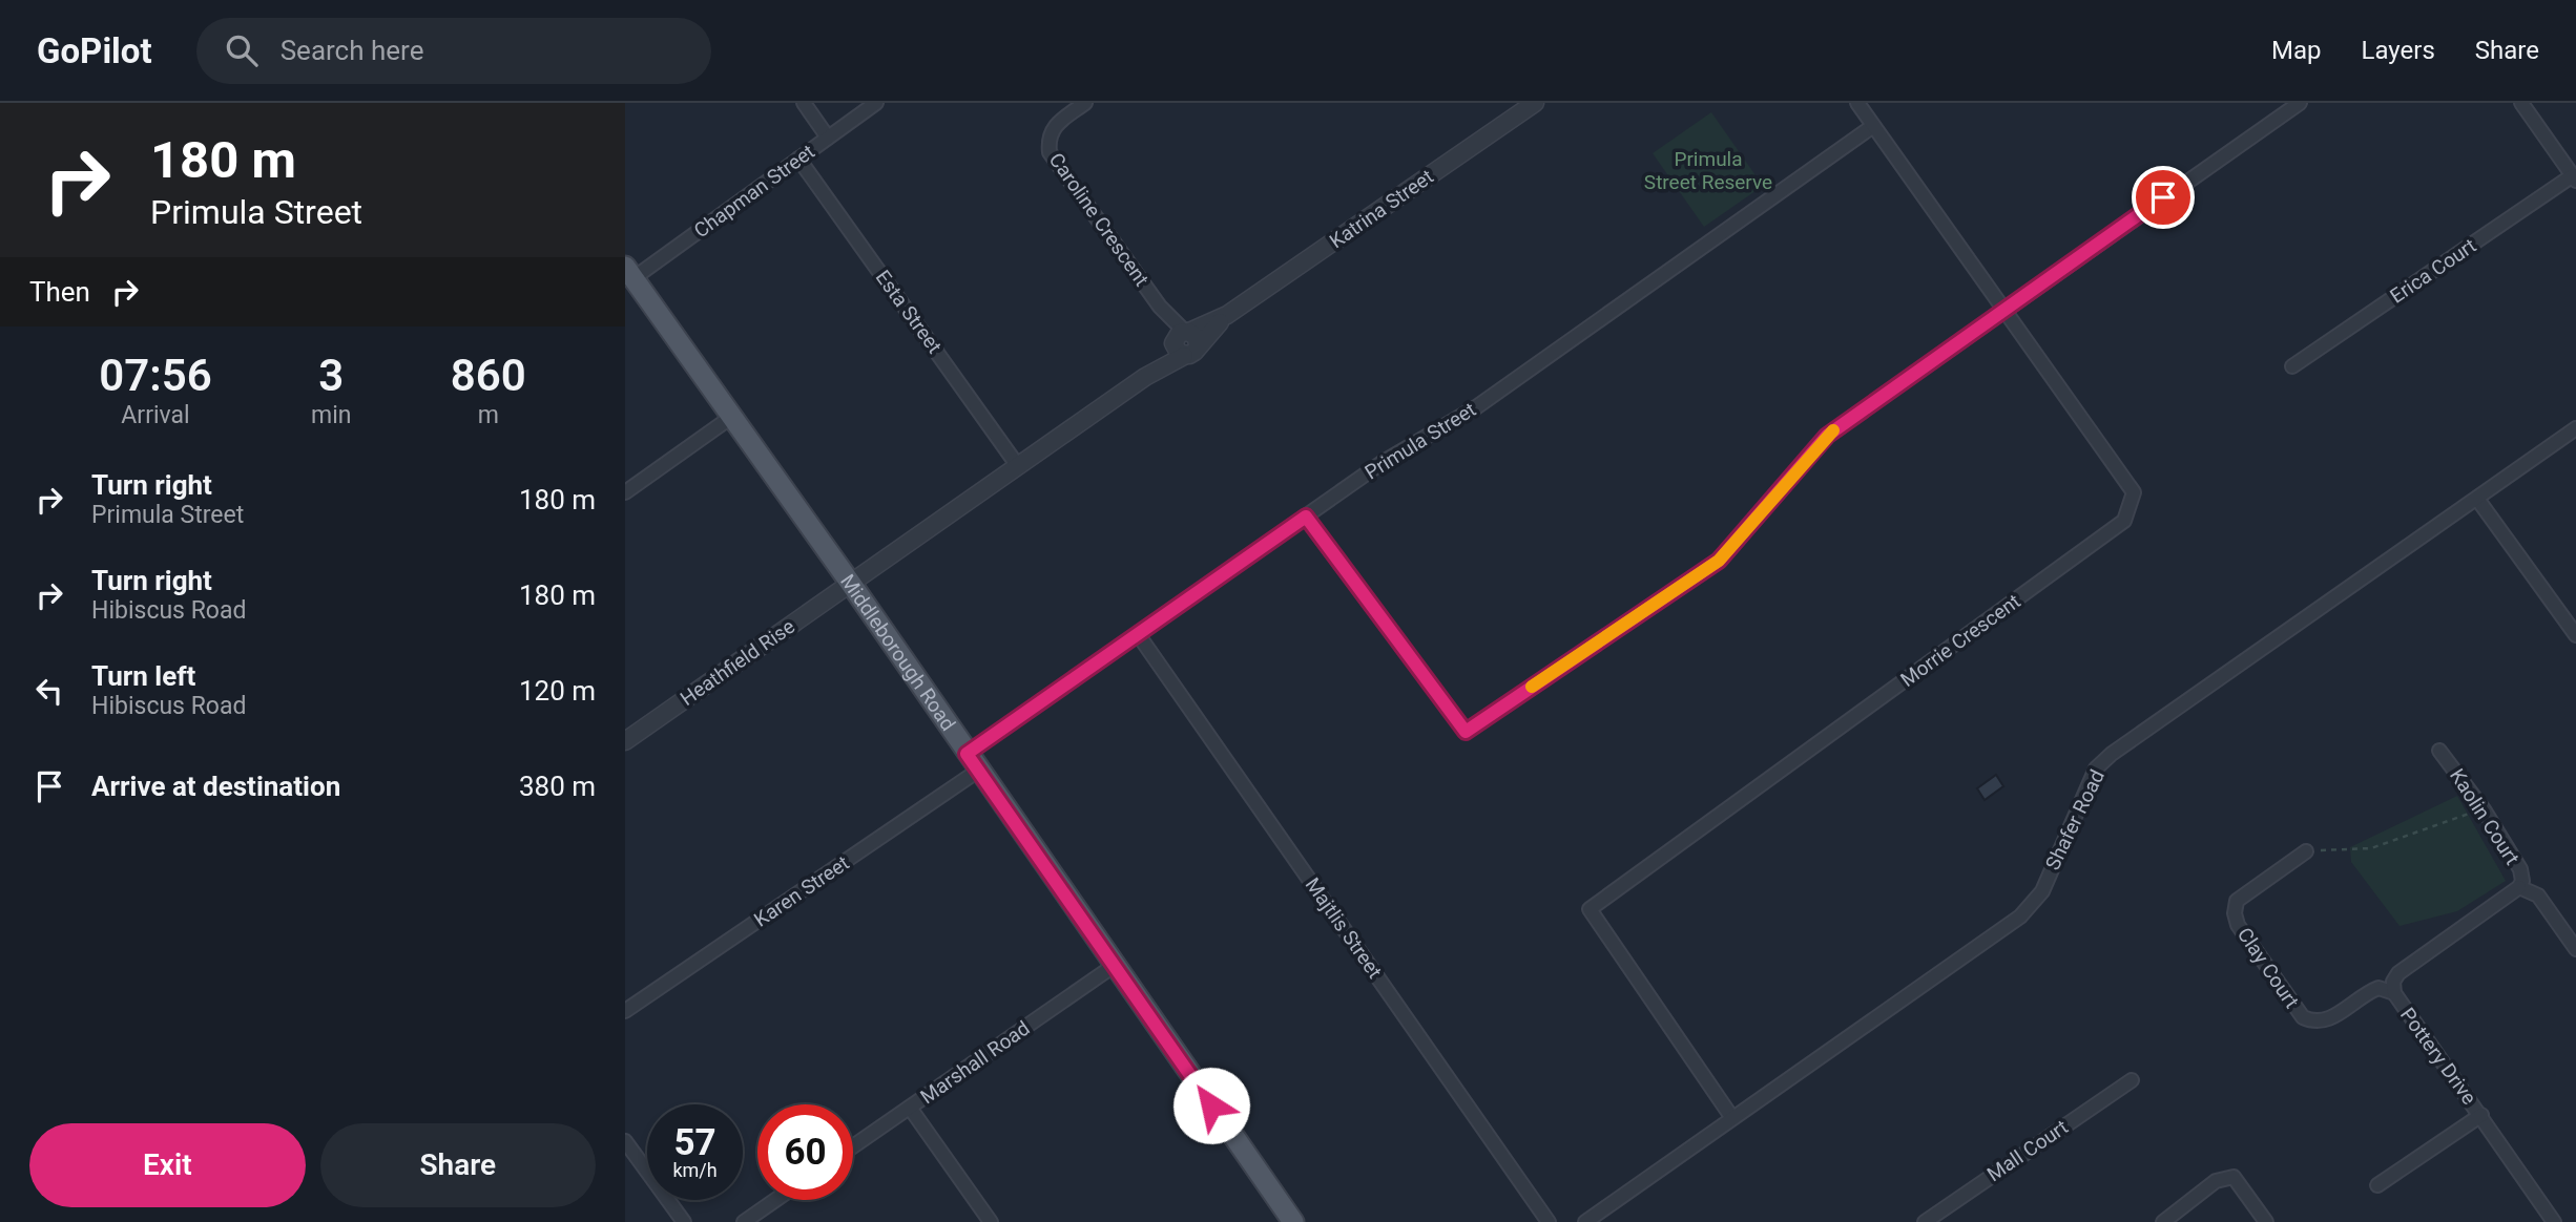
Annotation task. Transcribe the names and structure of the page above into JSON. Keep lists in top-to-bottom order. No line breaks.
{"streets":{"main road":["Middleborough Road"],"street":["Chapman Street","Katrina Street","Caroline Crescent","Erica Court","Esta Street","Primula Street","Morrie Crescent","Heathfield Rise","Kaolin Court","Shafer Road","Karen Street","Majtlis Street","Clay Court","Pottery Drive","Marshall Road","Mall Court"]},"crossings":[["Chapman Street","Esta Street"],["Chapman Street","Middleborough Road"],["Katrina Street","Caroline Crescent"],["Katrina Street","Esta Street"],["Katrina Street","Middleborough Road"],["Katrina Street","Heathfield Rise"],["Primula Street","Morrie Crescent"],["Primula Street","Middleborough Road"],["Primula Street","Karen Street"],["Primula Street","Majtlis Street"],["Morrie Crescent","Shafer Road"],["Middleborough Road","Heathfield Rise"],["Middleborough Road","Karen Street"],["Middleborough Road","Marshall Road"],["Kaolin Court","Pottery Drive"],["Clay Court","Pottery Drive"]],"parks":["Primula Street Reserve"],"page":{"header":"GoPilot","search":"Search here","nav":["Map","Layers","Share"],"turn":["180 m","Primula Street"],"then":"Then","eta":["07:56","Arrival","3","min","860","m"],"list":[{"name":"Turn right","note":"Primula Street","value":"180 m"},{"name":"Turn right","note":"Hibiscus Road","value":"180 m"},{"name":"Turn left","note":"Hibiscus Road","value":"120 m"},{"name":"Arrive at destination","value":"380 m"}],"speed":"57 km/h","limit":"60","buttons":["Exit","Share"]}}
